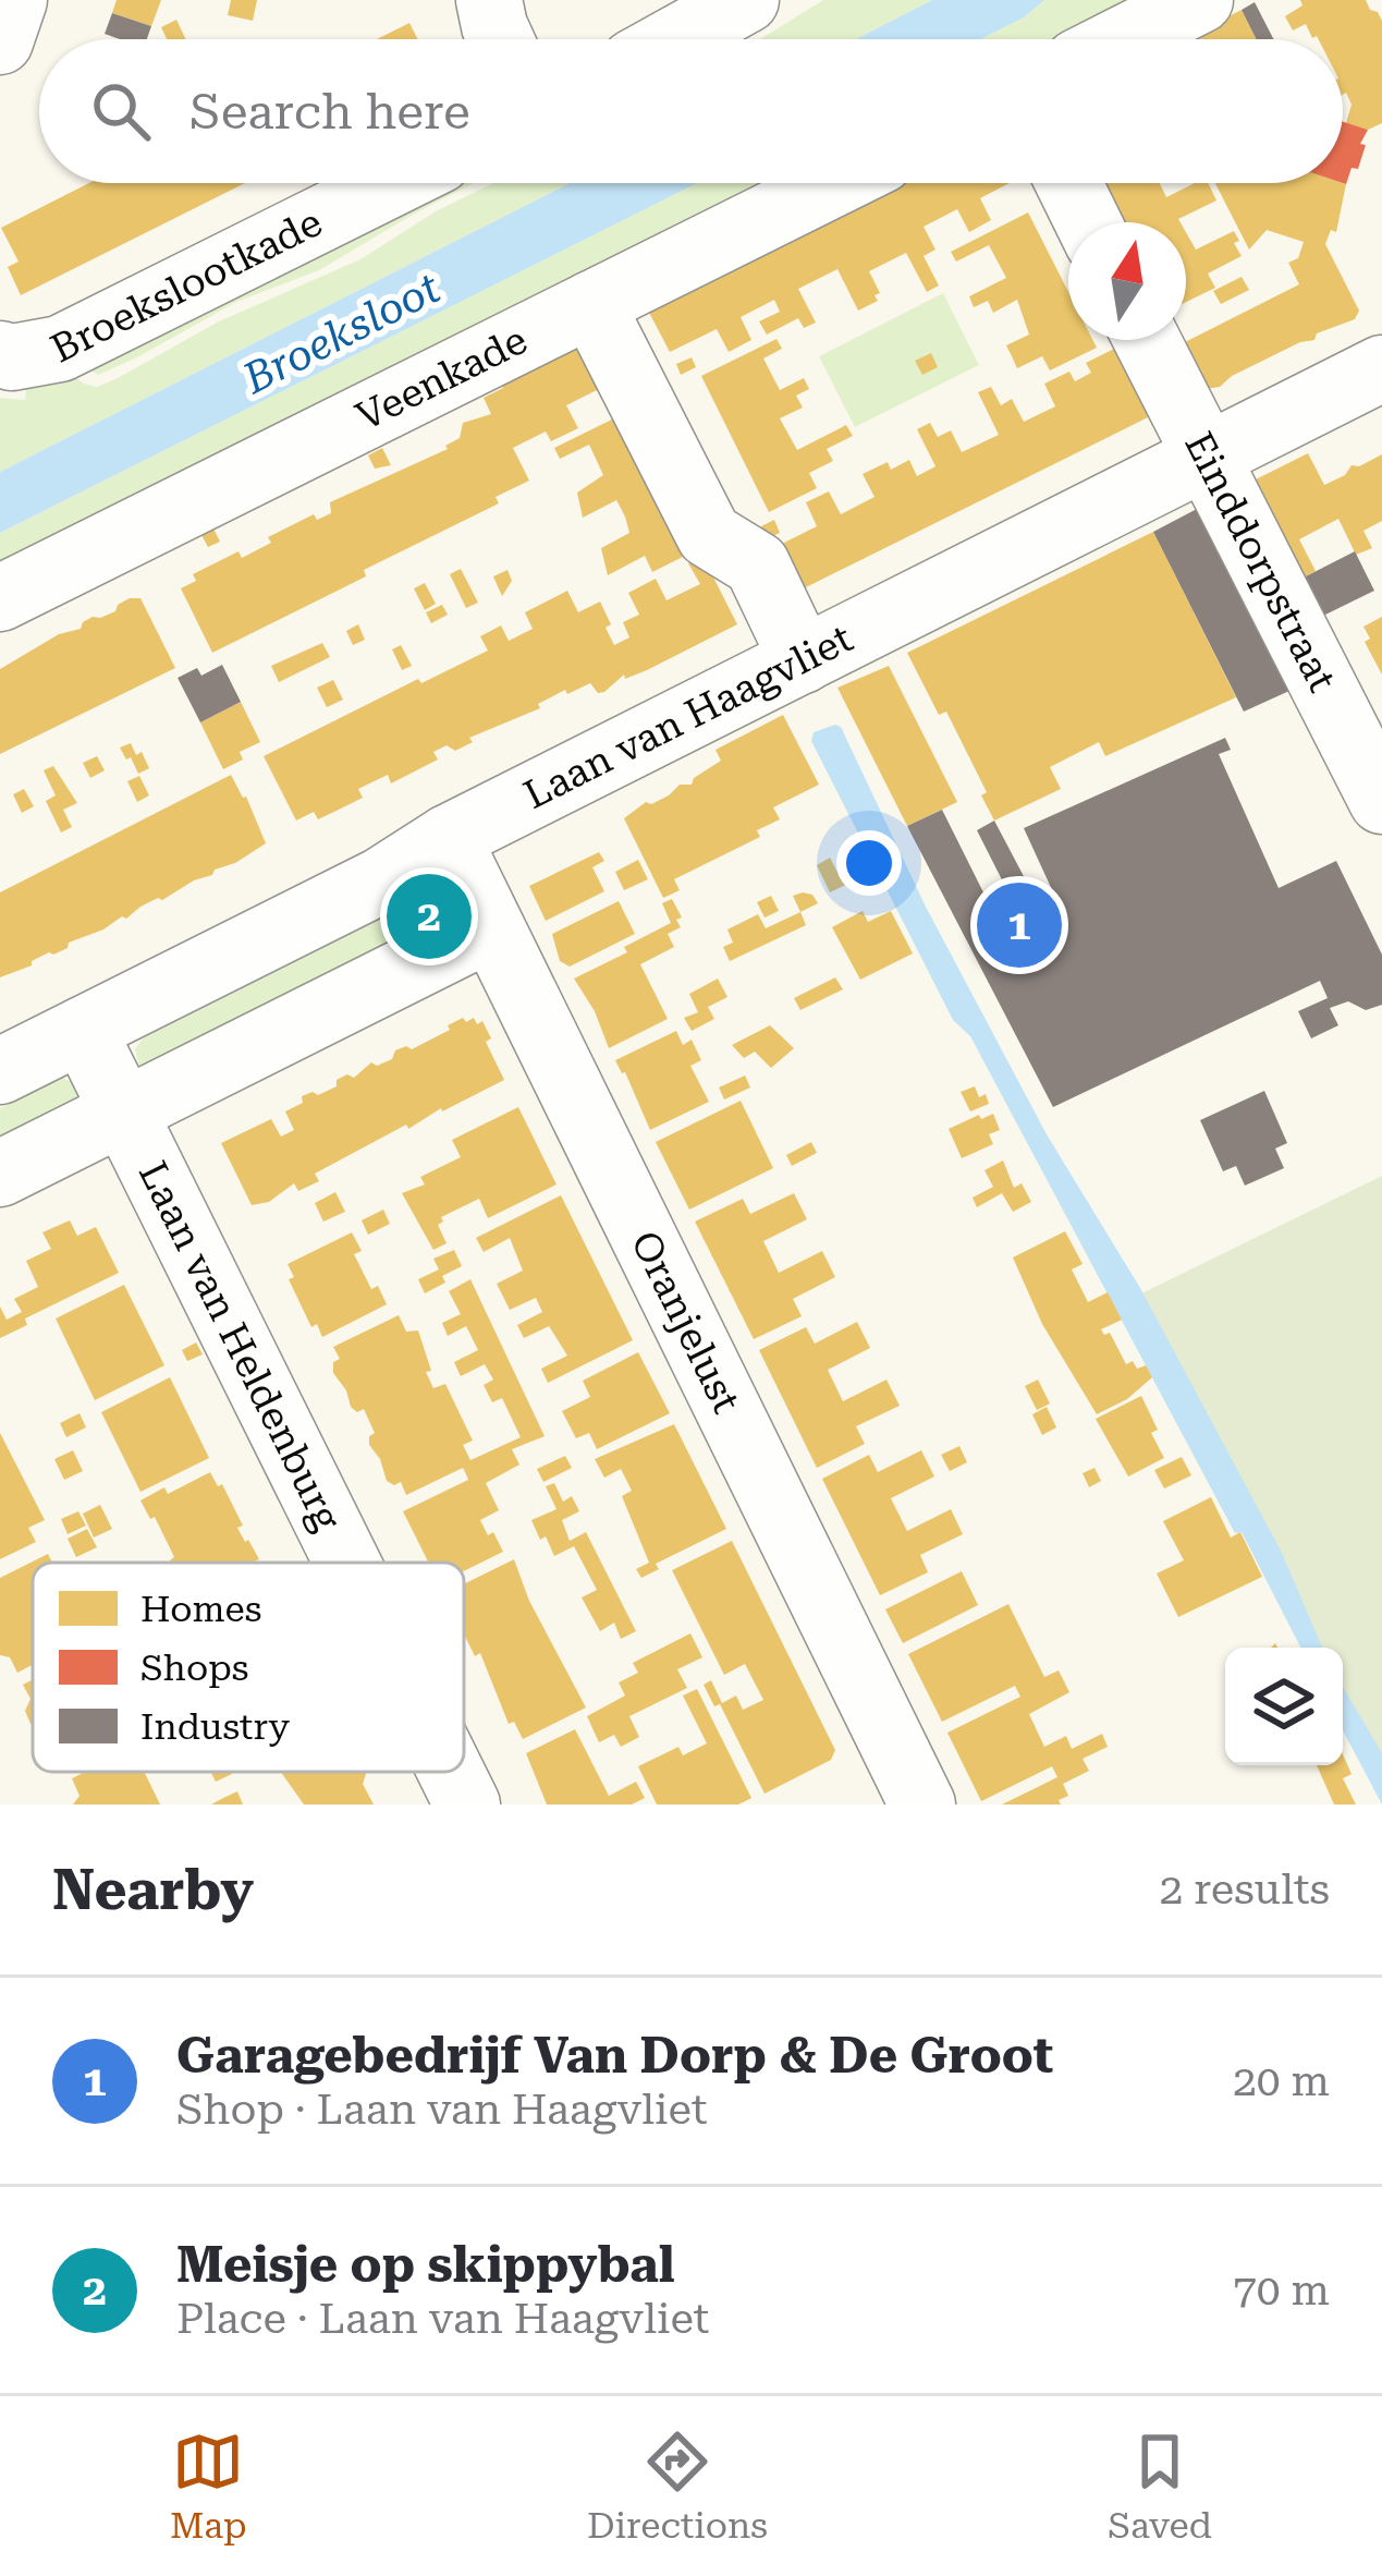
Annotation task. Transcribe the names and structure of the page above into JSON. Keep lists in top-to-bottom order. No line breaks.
{"streets":{"street":["Broekslootkade","Veenkade","Einddorpstraat","Laan van Haagvliet","Oranjelust","Laan van Heldenburg"]},"crossings":[["Einddorpstraat","Laan van Haagvliet"],["Laan van Haagvliet","Oranjelust"],["Laan van Haagvliet","Laan van Heldenburg"]],"water":["Broeksloot"],"legend":["Homes","Shops","Industry"],"north":"top","page":{"search":"Search here","pins":["2","1"],"heading":["Nearby","2 results"],"list":[{"mark":"1","name":"Garagebedrijf Van Dorp & De Groot","note":"Shop · Laan van Haagvliet","value":"20 m"},{"mark":"2","name":"Meisje op skippybal","note":"Place · Laan van Haagvliet","value":"70 m"}],"nav":["Map","Directions","Saved"]}}
